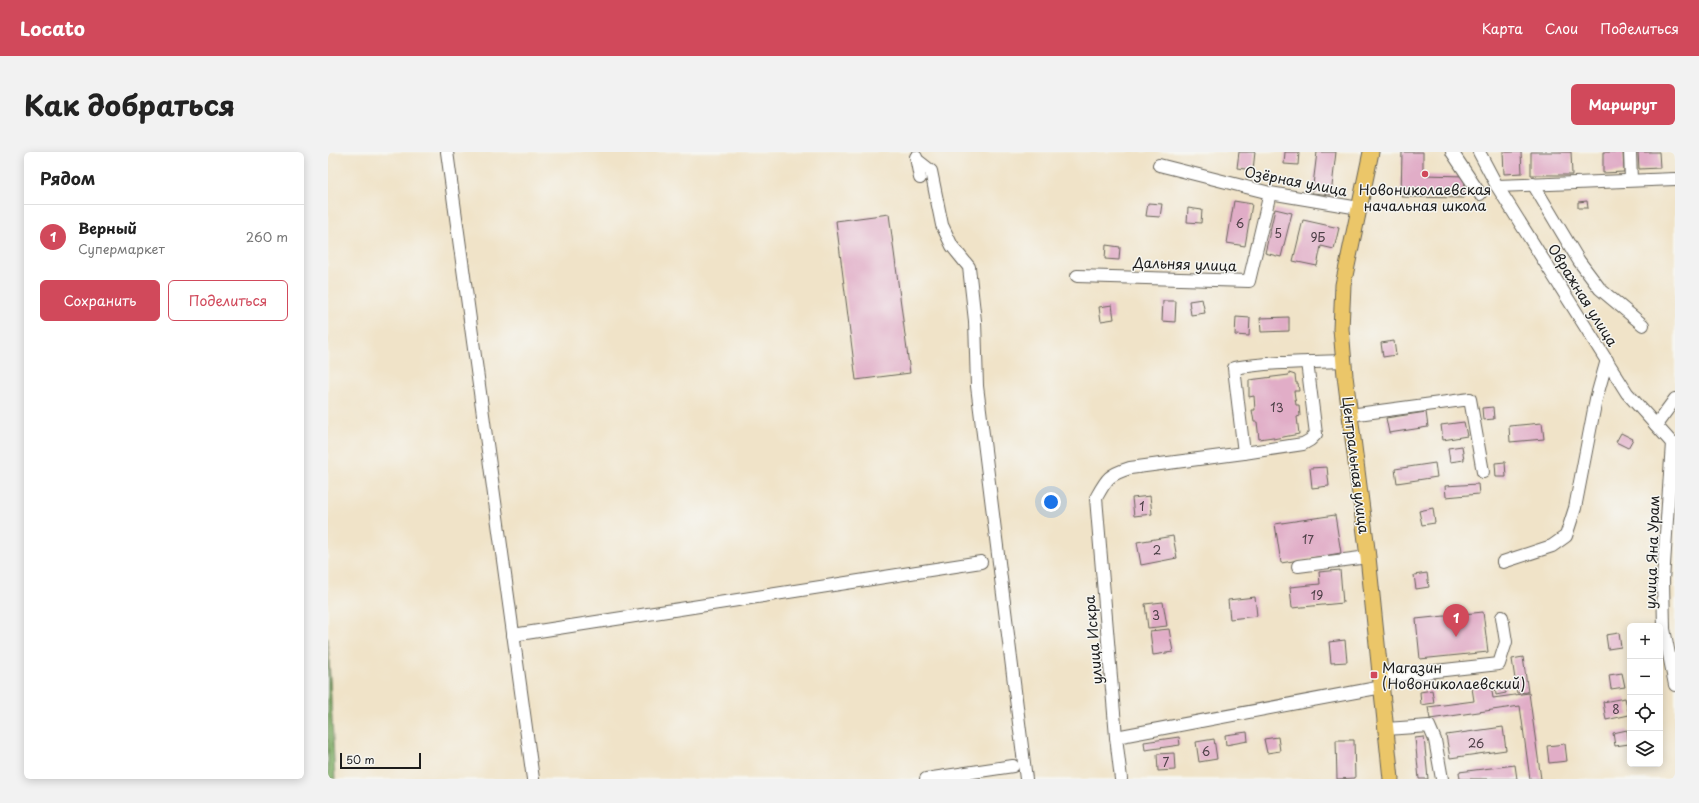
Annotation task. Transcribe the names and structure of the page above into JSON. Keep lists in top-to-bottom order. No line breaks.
{"streets":{"main road":["Центральная улица"],"street":["Озёрная улица","Дальняя улица","Овражная улица","улица Яна Урам","улица Искра"]},"crossings":[["Озёрная улица","Дальняя улица"],["Озёрная улица","Центральная улица"],["Овражная улица","улица Яна Урам"]],"places":{"other":["Новониколаевская начальная школа"],"transit":["Магазин (Новониколаевский)"]},"house_numbers":["6","5","9Б","13","1","17","2","19","3","8","26","6","7"],"scale_bar":"50 m","page":{"header":"Locato","nav":["Карта","Слои","Поделиться"],"title":"Как добраться","buttons":["Маршрут",["Сохранить","Поделиться"]],"heading":"Рядом","list":[{"mark":"1","name":"Верный","note":"Супермаркет","value":"260 m"}],"pins":"1","map_buttons":["+","−"],"scale":"50 m"}}
